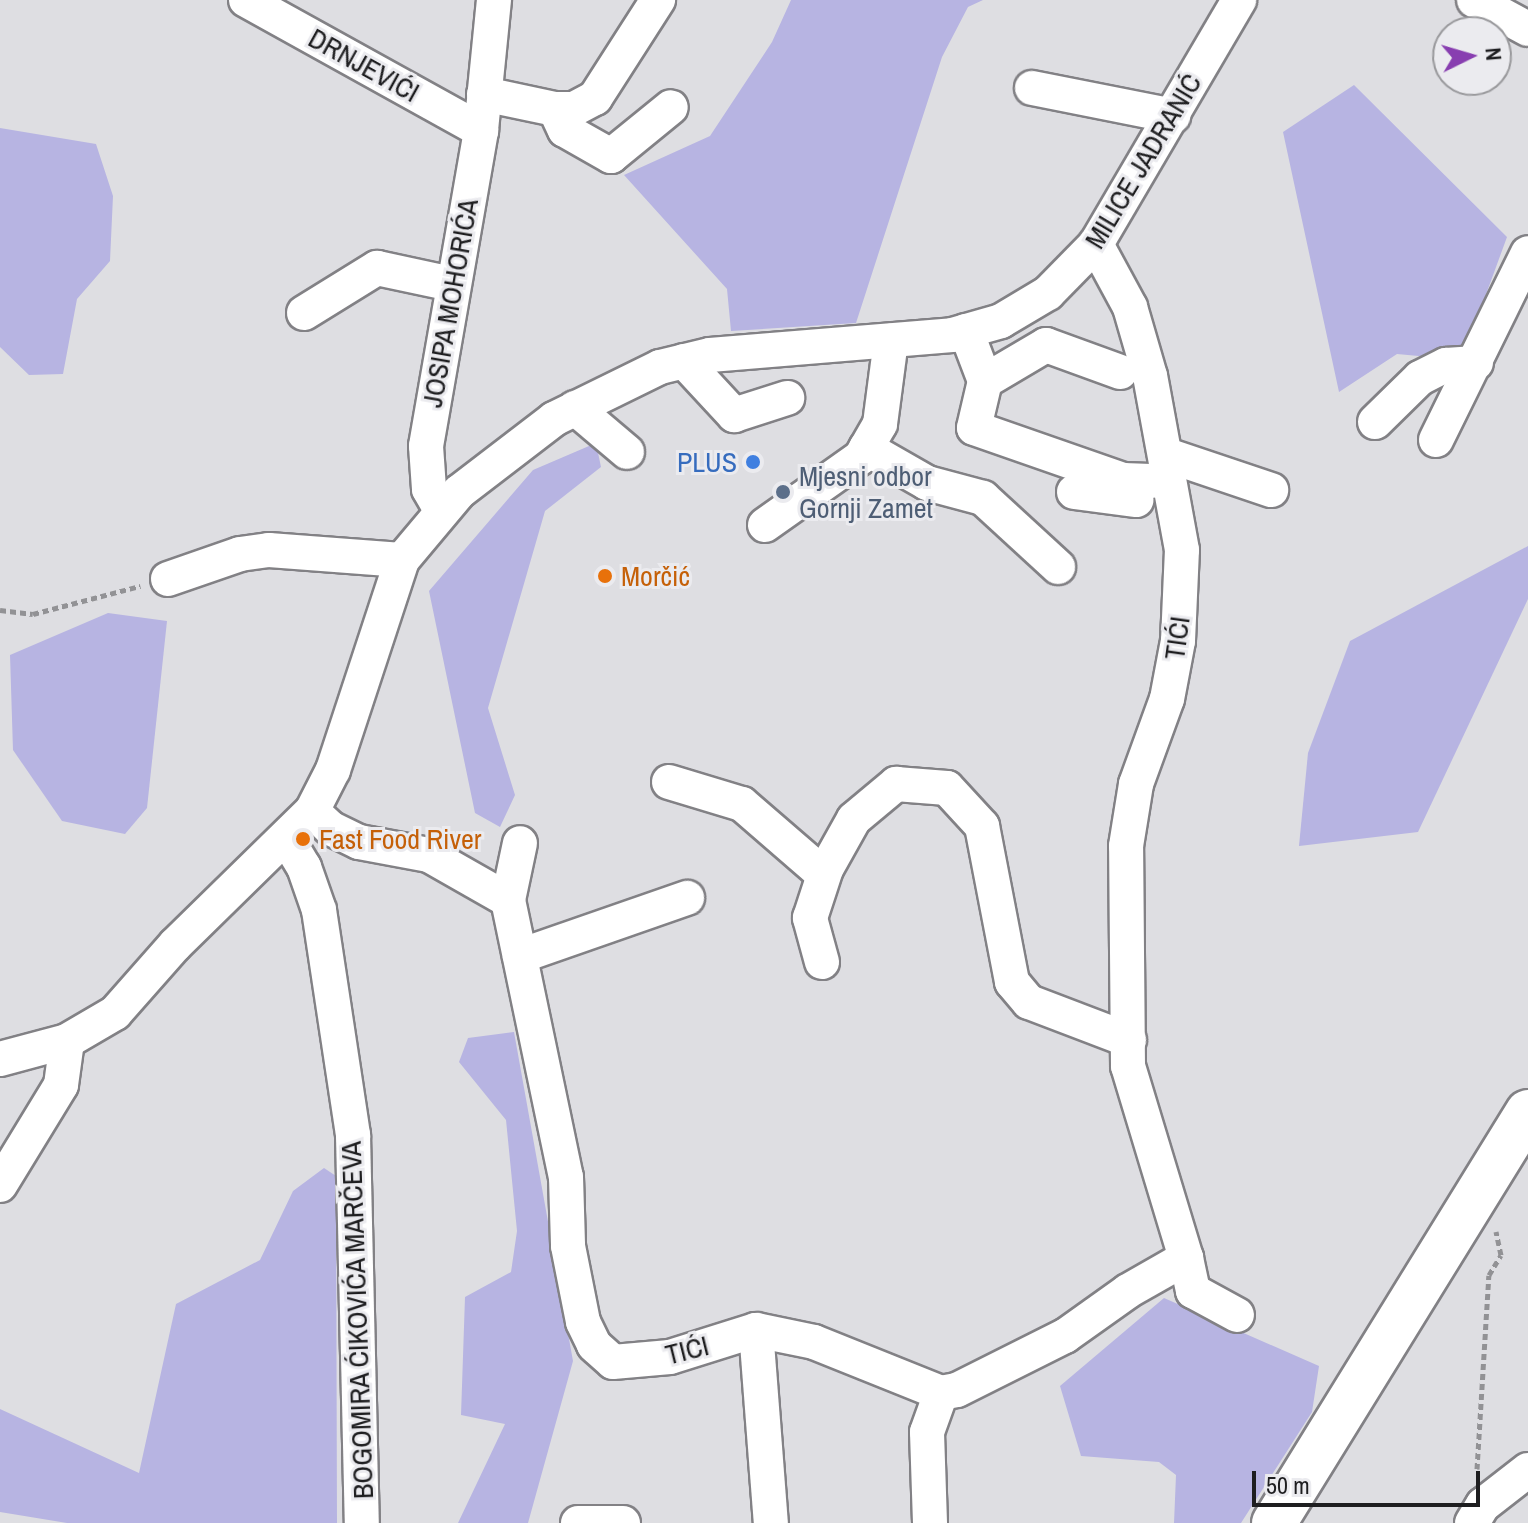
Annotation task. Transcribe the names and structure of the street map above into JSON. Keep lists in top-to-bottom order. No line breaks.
{"streets":{"street":["DRNJEVIĆI","MILICE JADRANIĆ","JOSIPA MOHORIĆA","TIĆI","BOGOMIRA ĆIKOVIĆA MARČEVA"]},"crossings":[["DRNJEVIĆI","JOSIPA MOHORIĆA"],["MILICE JADRANIĆ","JOSIPA MOHORIĆA"],["MILICE JADRANIĆ","TIĆI"],["MILICE JADRANIĆ","BOGOMIRA ĆIKOVIĆA MARČEVA"]],"places":["PLUS","Mjesni odbor Gornji Zamet","Morčić","Fast Food River"],"scale_bar":"50 m","north":"right"}
